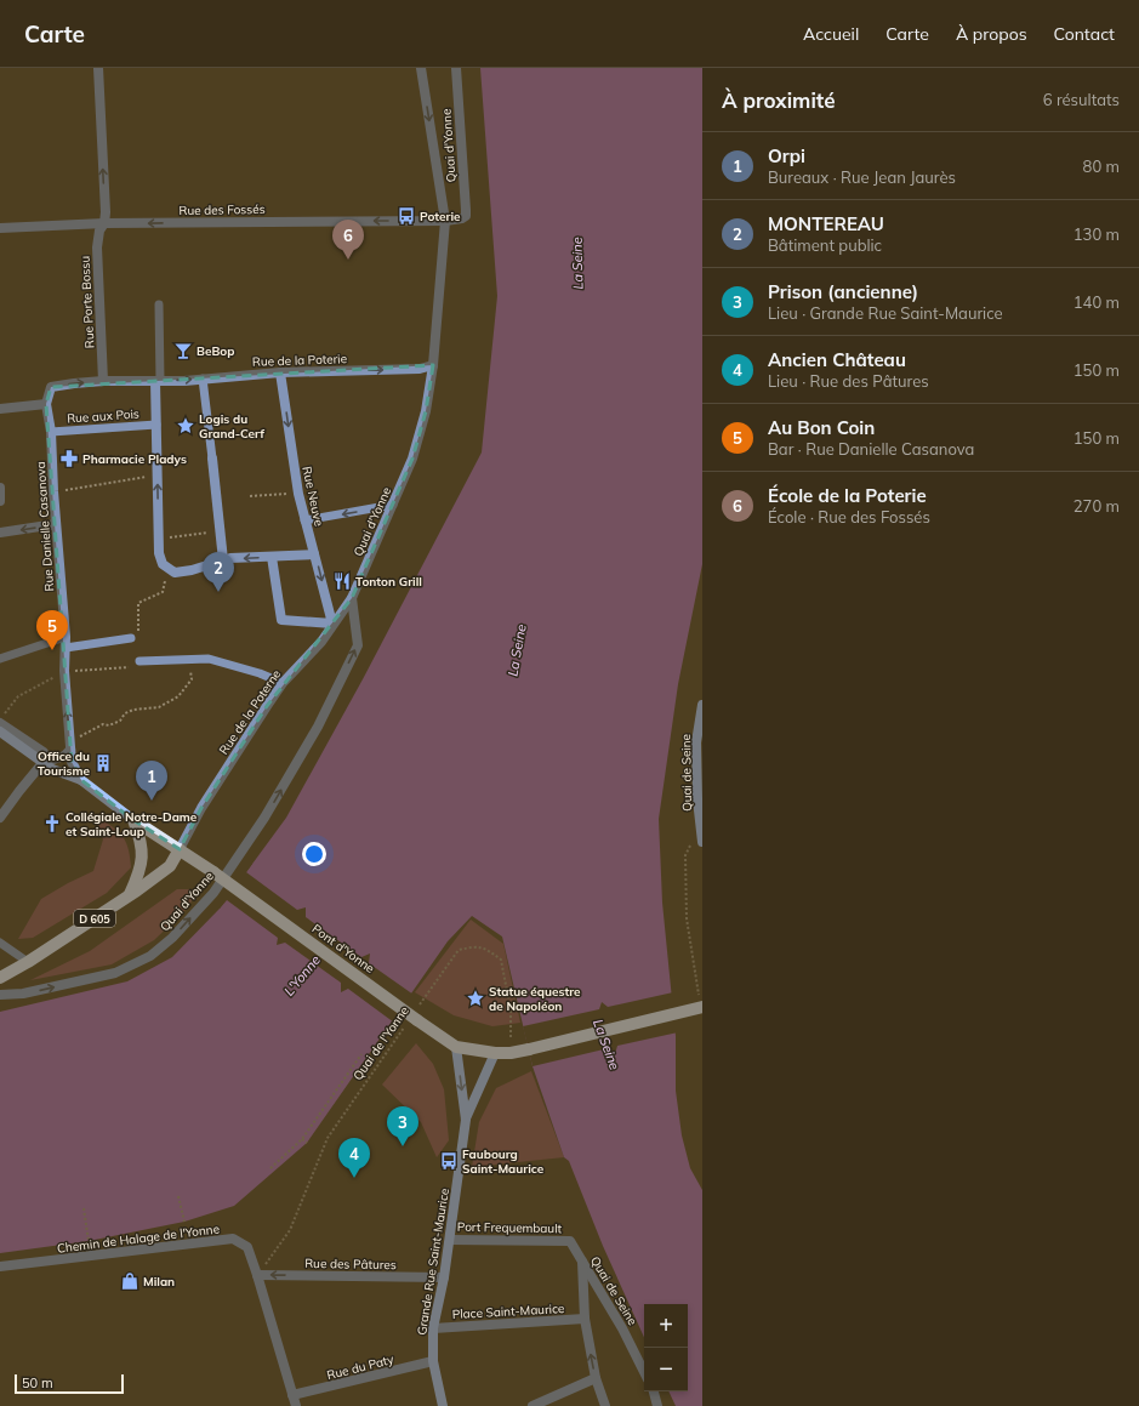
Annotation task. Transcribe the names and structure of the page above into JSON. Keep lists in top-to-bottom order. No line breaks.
{"streets":{"main road":["Quai de Seine","D 605","Pont d'Yonne","Grande Rue Saint-Maurice"],"street":["Quai d'Yonne","Rue des Fossés","Rue Porte Bossu","Rue de la Poterie","Rue Neuve","Rue Danielle Casanova","Rue de la Poterne","Port Frequembault","Chemin de Halage de l'Yonne","Rue des Pâtures","Place Saint-Maurice","Rue du Paty"],"lane":["Rue aux Pois"],"path":["Quai de l'Yonne"]},"crossings":[["Quai d'Yonne","Rue des Fossés"],["Quai d'Yonne","Rue de la Poterie"],["Quai d'Yonne","Rue de la Poterne"],["Rue des Fossés","Rue Porte Bossu"],["Rue Porte Bossu","Rue de la Poterie"],["Rue de la Poterie","Rue Neuve"],["Rue de la Poterie","Rue Danielle Casanova"],["Rue aux Pois","Rue Danielle Casanova"],["Rue Neuve","Rue de la Poterne"],["Rue de la Poterne","D 605"],["Rue de la Poterne","Pont d'Yonne"],["Quai de Seine","Port Frequembault"],["D 605","Pont d'Yonne"],["Pont d'Yonne","Quai de l'Yonne"],["Quai de l'Yonne","Chemin de Halage de l'Yonne"],["Quai de l'Yonne","Rue des Pâtures"],["Port Frequembault","Grande Rue Saint-Maurice"],["Chemin de Halage de l'Yonne","Rue des Pâtures"],["Chemin de Halage de l'Yonne","Rue du Paty"],["Grande Rue Saint-Maurice","Rue des Pâtures"],["Grande Rue Saint-Maurice","Place Saint-Maurice"],["Grande Rue Saint-Maurice","Rue du Paty"]],"one_way":["Quai d'Yonne","Rue des Fossés","Rue Porte Bossu","Rue de la Poterie","Rue Neuve","Rue des Pâtures"],"water":["La Seine","L'Yonne"],"places":{"bus stop":["Poterie","Faubourg Saint-Maurice"],"bar":["BeBop"],"place":["Logis du Grand-Cerf","Statue équestre de Napoléon"],"pharmacy":["Pharmacie Pladys"],"restaurant":["Tonton Grill"],"building":["Office du Tourisme"],"church":["Collégiale Notre-Dame et Saint-Loup"],"shop":["Milan"]},"scale_bar":"50 m","page":{"header":"Carte","nav":["Accueil","Carte","À propos","Contact"],"heading":["À proximité","6 résultats"],"list":[{"mark":"1","name":"Orpi","note":"Bureaux · Rue Jean Jaurès","value":"80 m"},{"mark":"2","name":"MONTEREAU","note":"Bâtiment public","value":"130 m"},{"mark":"3","name":"Prison (ancienne)","note":"Lieu · Grande Rue Saint-Maurice","value":"140 m"},{"mark":"4","name":"Ancien Château","note":"Lieu · Rue des Pâtures","value":"150 m"},{"mark":"5","name":"Au Bon Coin","note":"Bar · Rue Danielle Casanova","value":"150 m"},{"mark":"6","name":"École de la Poterie","note":"École · Rue des Fossés","value":"270 m"}],"pins":["6","2","5","1","3","4"],"map_buttons":["+","−"],"scale":"50 m"}}
